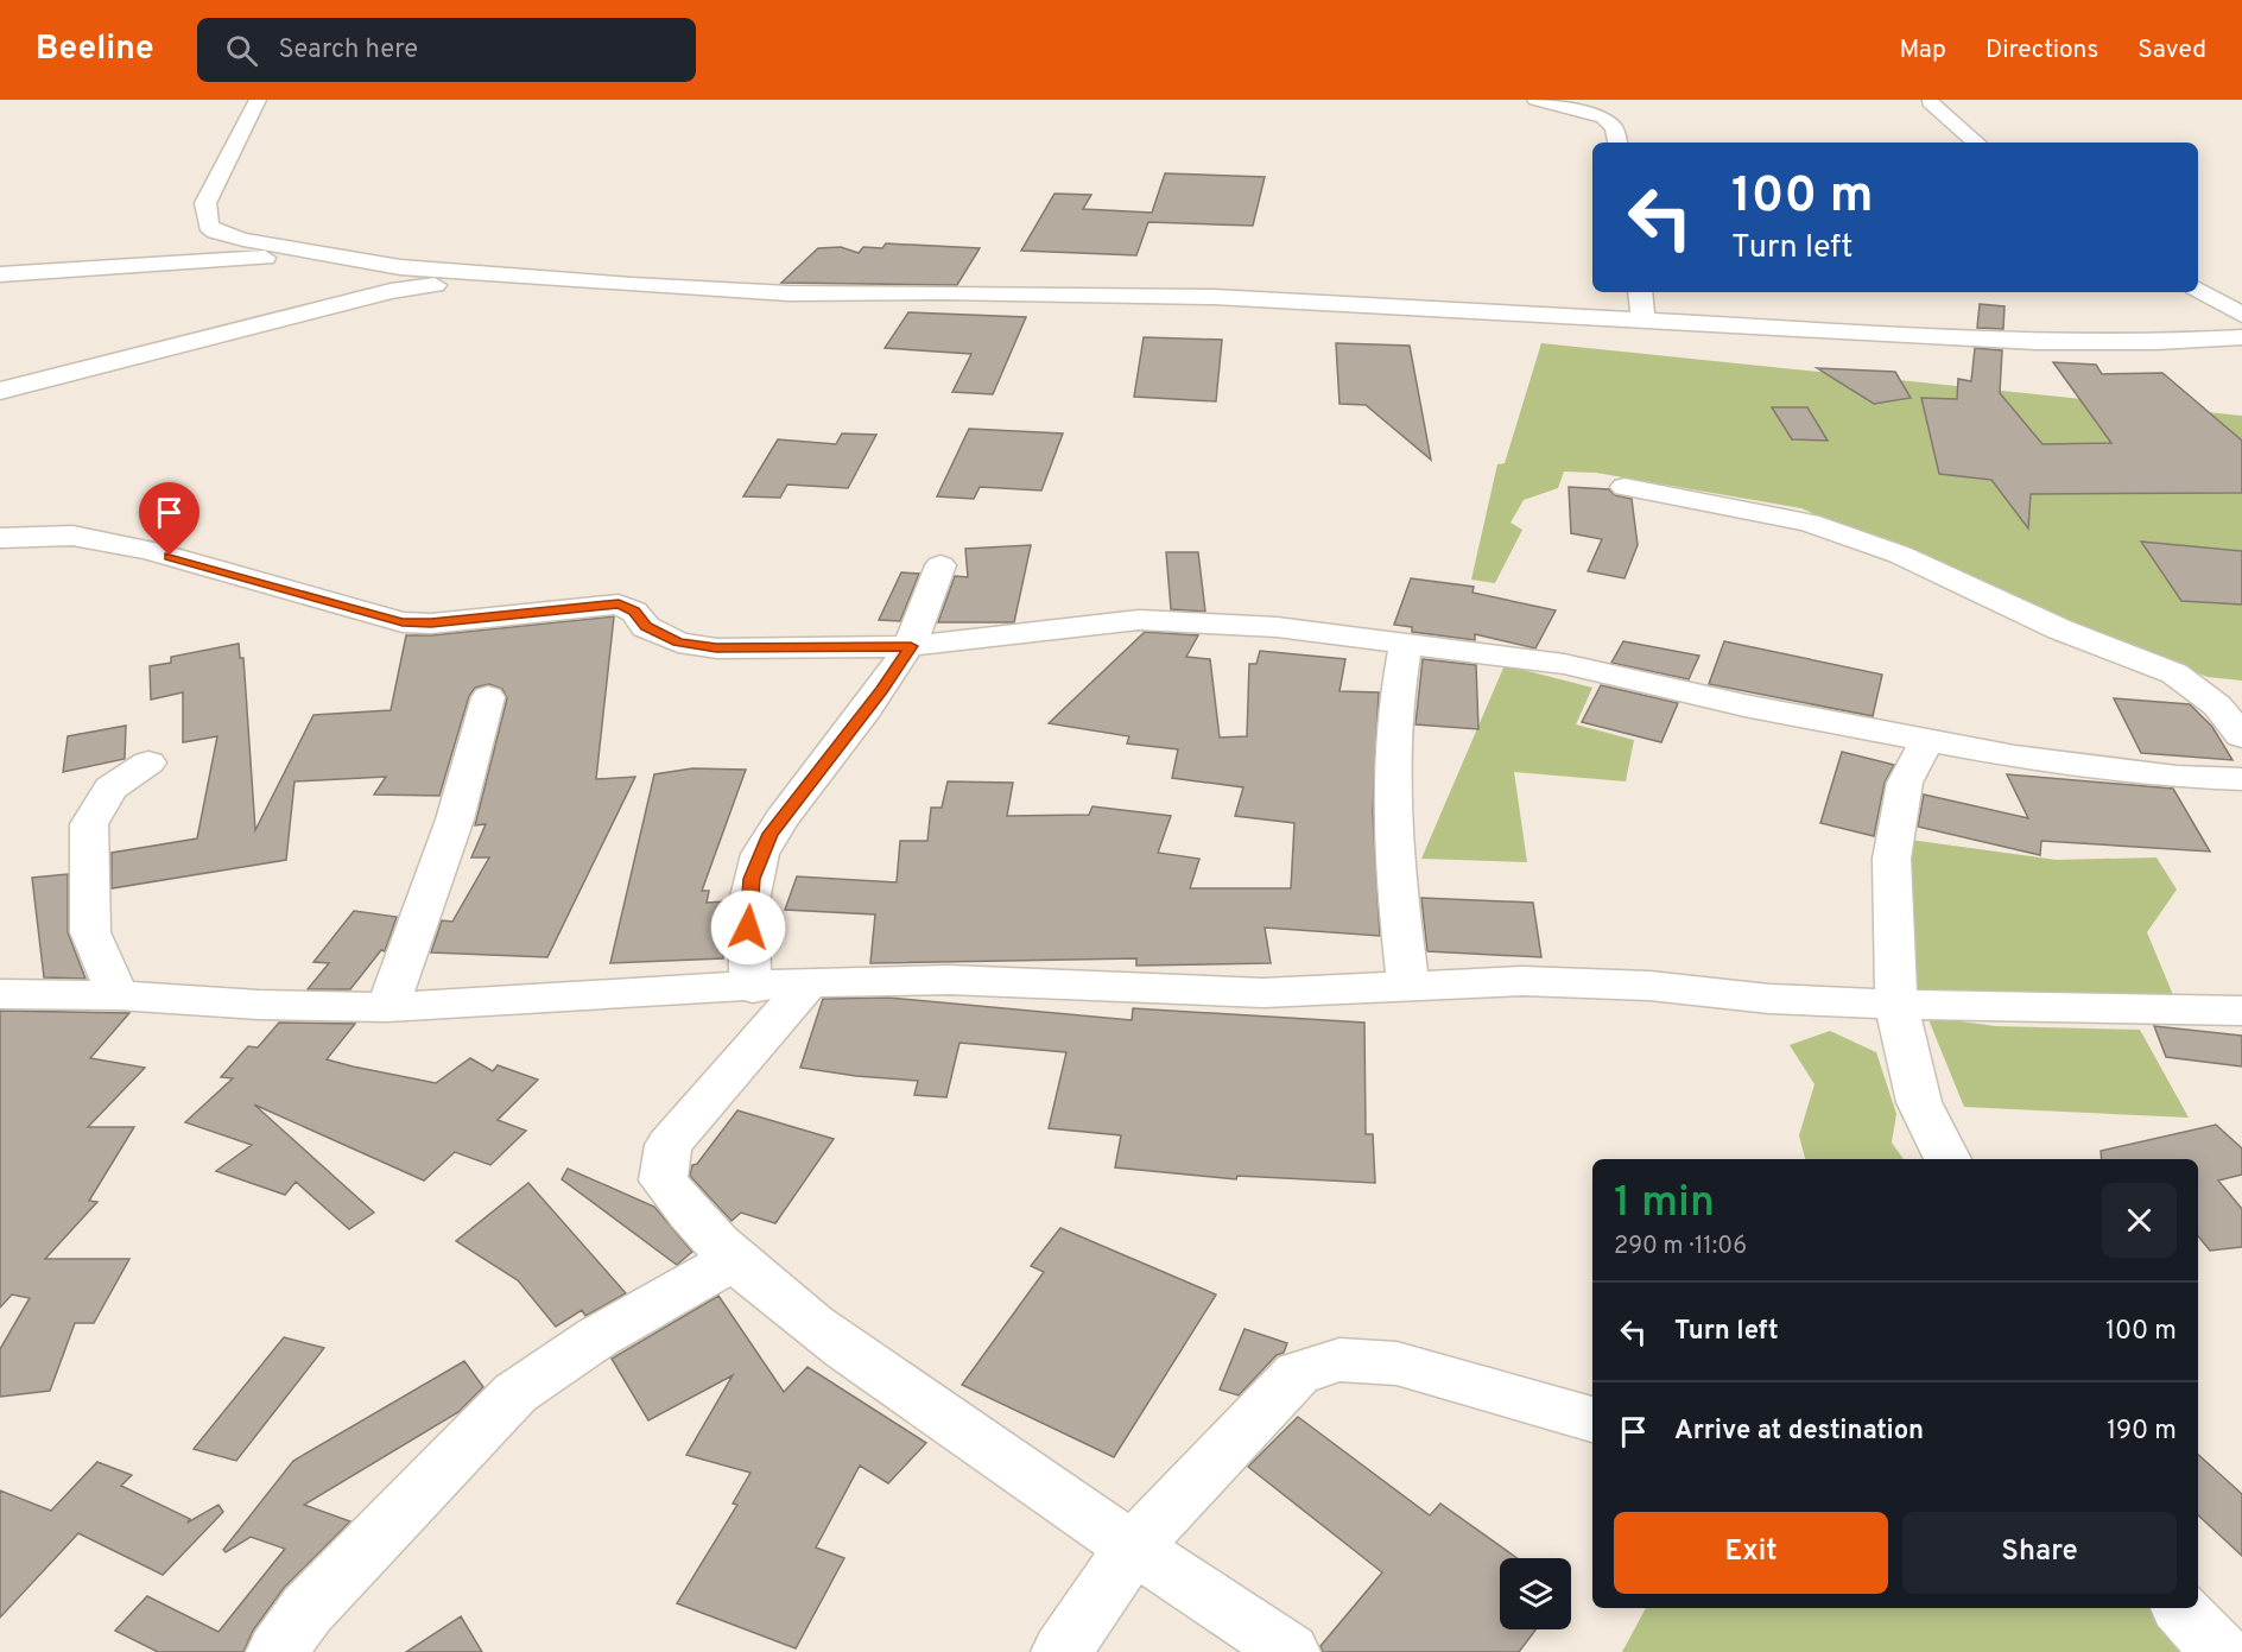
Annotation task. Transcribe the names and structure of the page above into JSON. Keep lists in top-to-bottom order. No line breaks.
{"page":{"header":"Beeline","search":"Search here","nav":["Map","Directions","Saved"],"turn":["100 m","Turn left"],"heading":["1 min","290 m · 11:06"],"list":[{"name":"Turn left","value":"100 m"},{"name":"Arrive at destination","value":"190 m"}],"buttons":["Exit","Share"]}}
